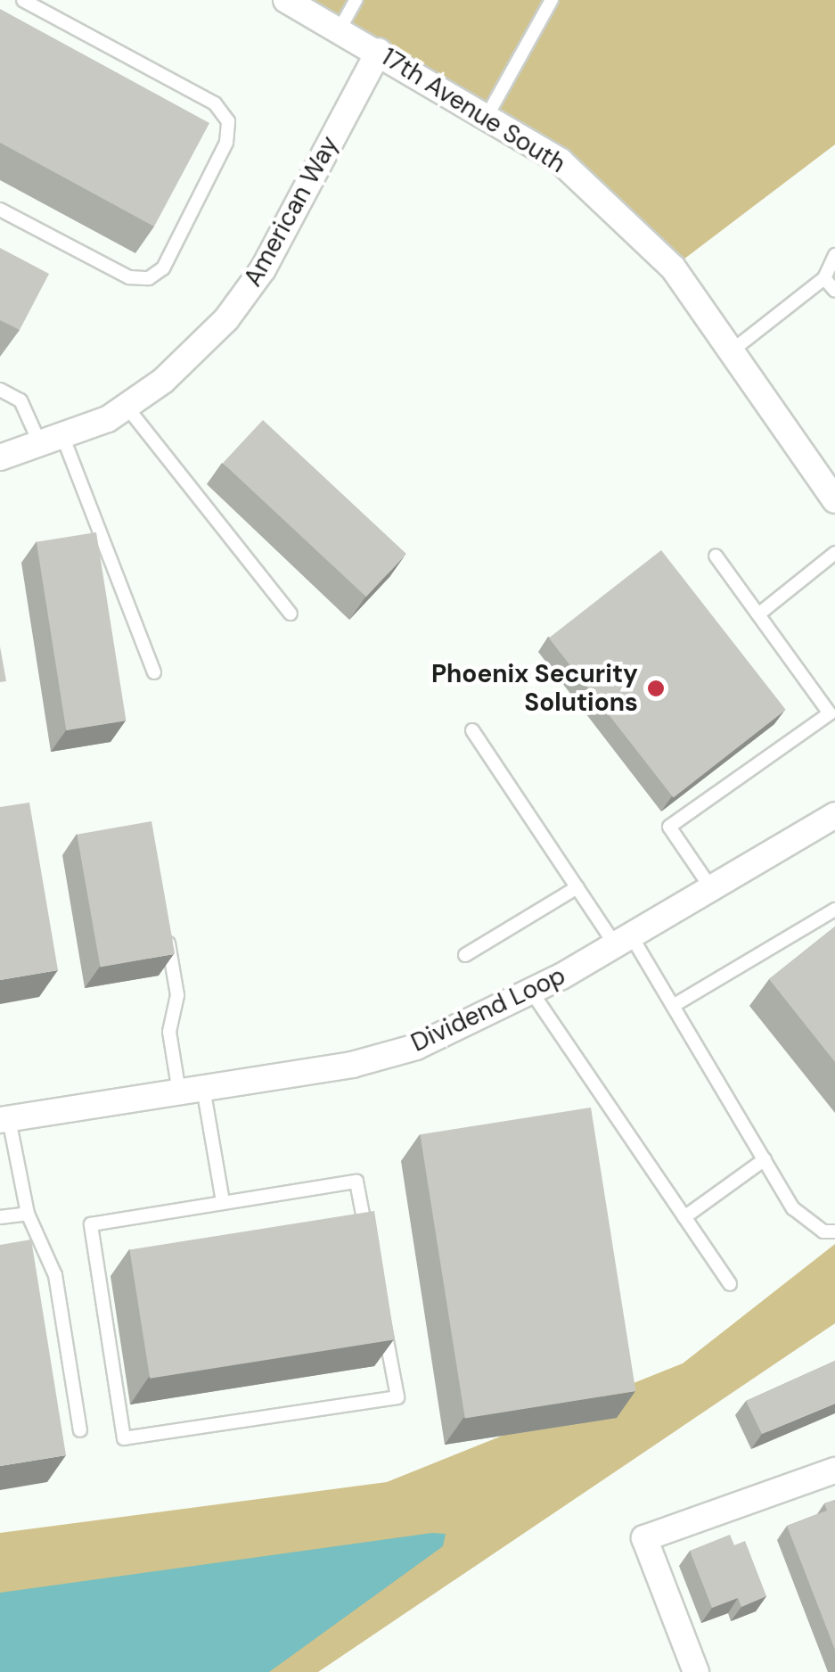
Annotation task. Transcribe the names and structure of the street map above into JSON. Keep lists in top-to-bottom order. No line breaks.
{"streets":{"street":["17th Avenue South","American Way","Dividend Loop"]},"crossings":[["17th Avenue South","American Way"]],"places":["Phoenix Security Solutions"]}
